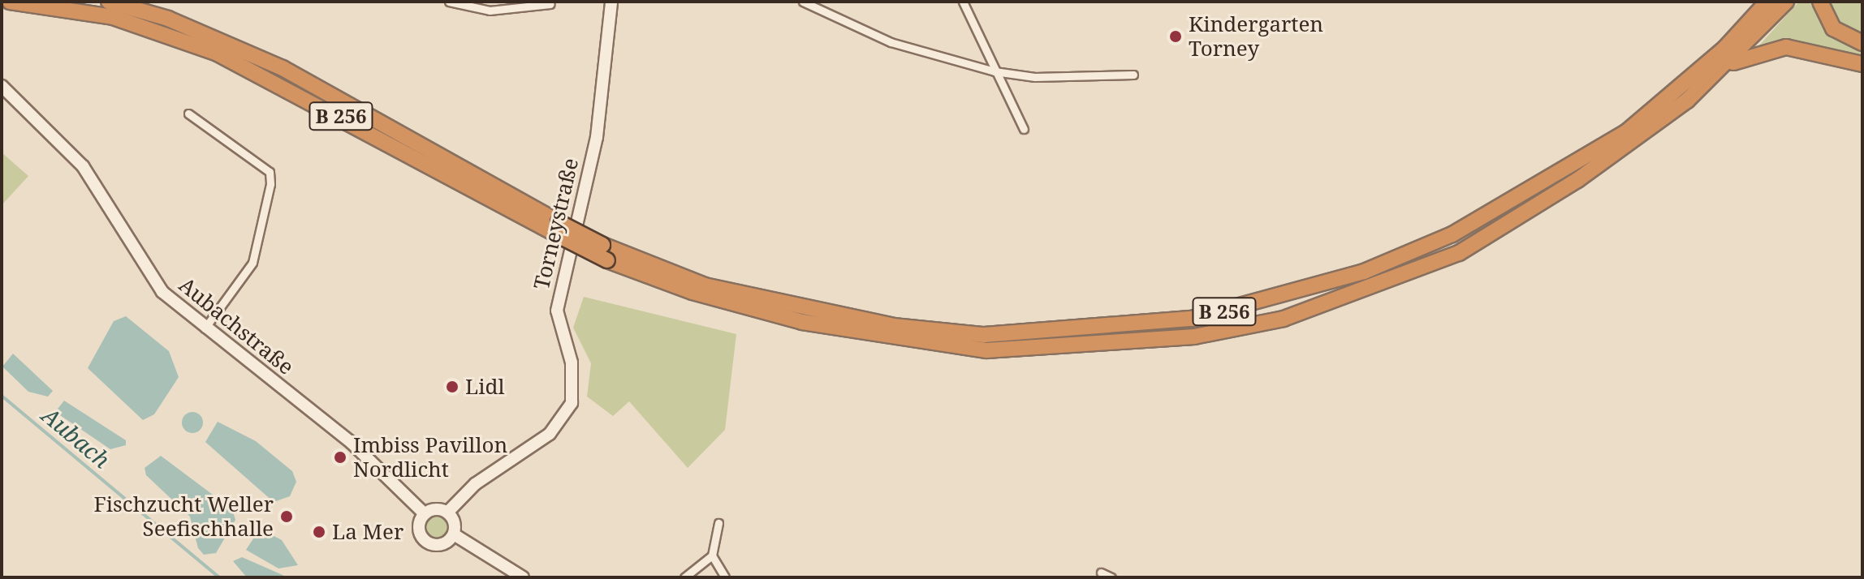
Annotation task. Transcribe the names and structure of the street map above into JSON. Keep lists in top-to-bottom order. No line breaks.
{"streets":{"highway":["B 256"],"street":["Torneystraße","Aubachstraße"]},"crossings":[["Torneystraße","Aubachstraße"]],"water":["Aubach"],"places":["Kindergarten Torney","Lidl","Imbiss Pavillon Nordlicht","Fischzucht Weller Seefischhalle","La Mer"]}
